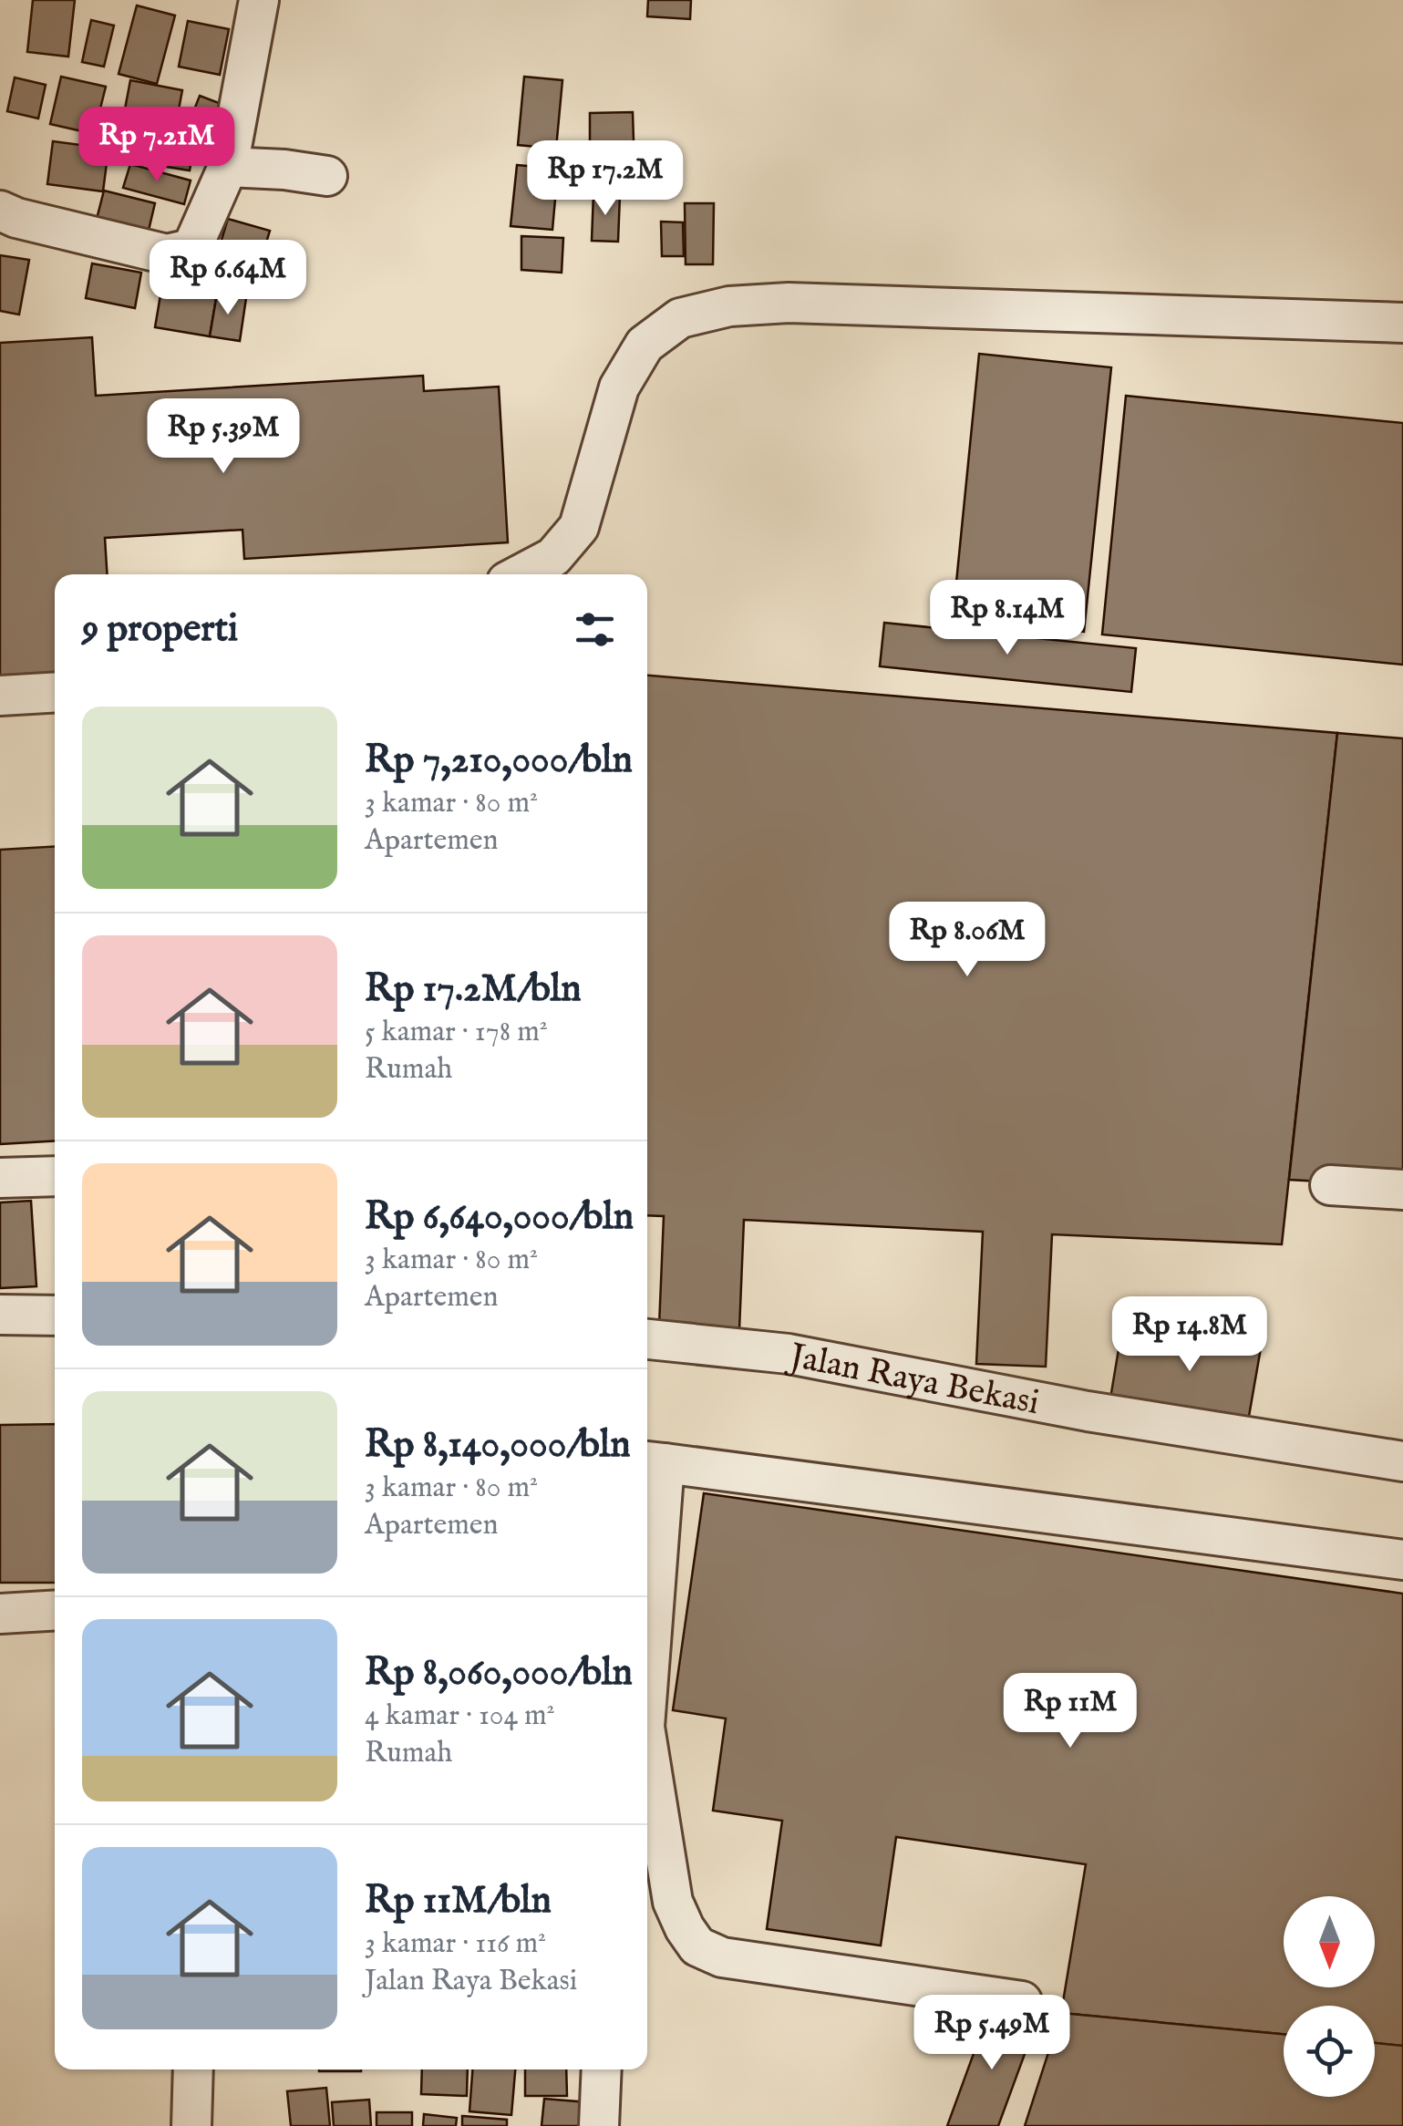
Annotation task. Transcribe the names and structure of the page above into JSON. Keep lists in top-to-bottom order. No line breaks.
{"streets":{"street":["Jalan Raya Bekasi"]},"north":"bottom","page":{"price":["Rp 7.21M","Rp 17.2M","Rp 6.64M","Rp 5.39M","Rp 8.14M","Rp 8.06M","Rp 14.8M","Rp 11M","Rp 5.49M"],"heading":"9 properti","list":[{"name":"Rp 7,210,000/bln","note":"3 kamar · 80 m² · Apartemen"},{"name":"Rp 17.2M/bln","note":"5 kamar · 178 m² · Rumah"},{"name":"Rp 6,640,000/bln","note":"3 kamar · 80 m² · Apartemen"},{"name":"Rp 8,140,000/bln","note":"3 kamar · 80 m² · Apartemen"},{"name":"Rp 8,060,000/bln","note":"4 kamar · 104 m² · Rumah"},{"name":"Rp 11M/bln","note":"3 kamar · 116 m² · Jalan Raya Bekasi"}]}}
